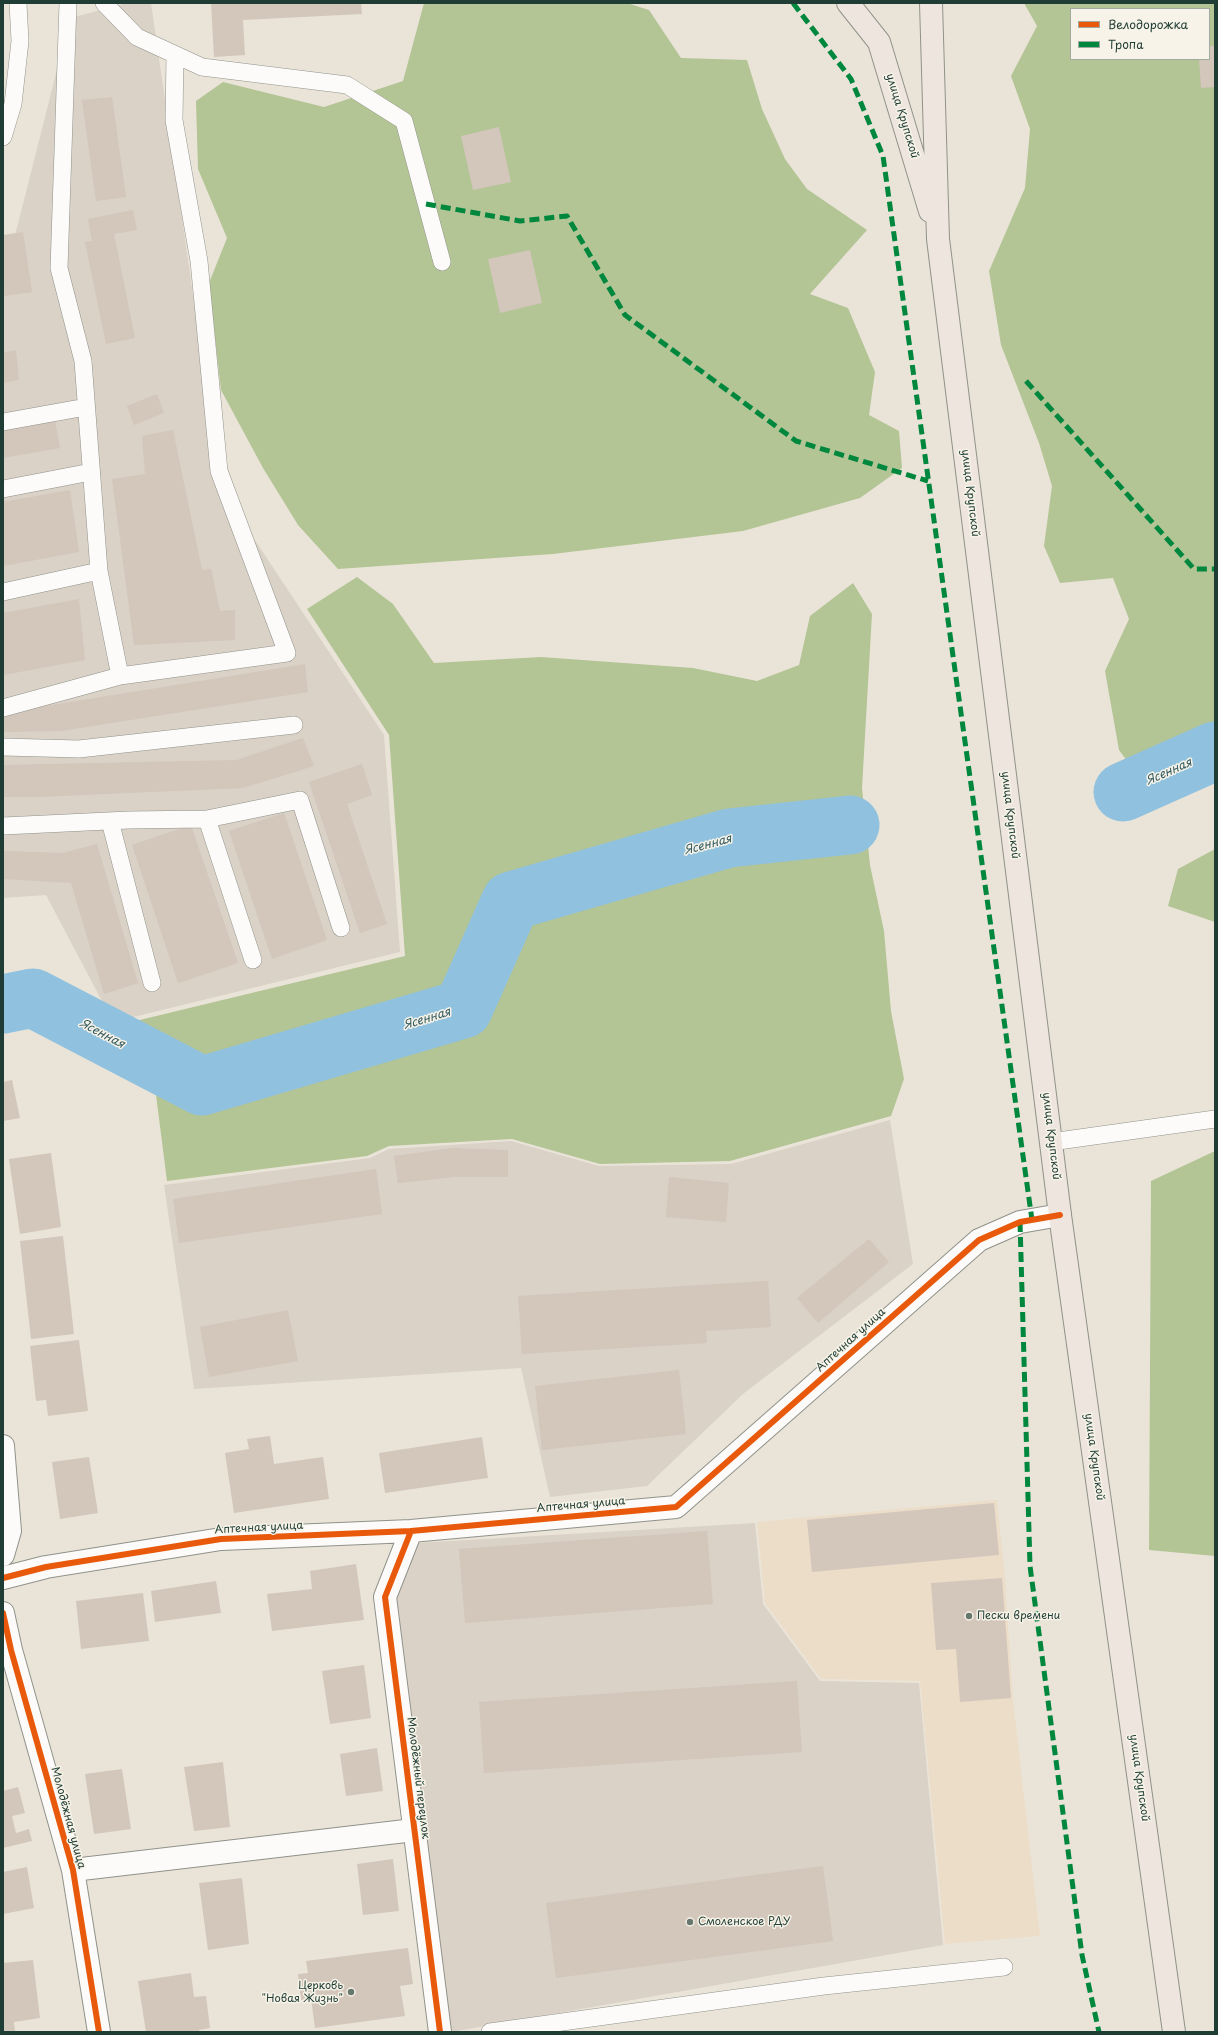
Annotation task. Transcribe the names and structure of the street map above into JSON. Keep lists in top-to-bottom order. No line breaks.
{"streets":{"main road":["улица Крупской"],"street":["Аптечная улица","Молодёжный переулок","Молодёжная улица"]},"crossings":[["улица Крупской","Аптечная улица"],["Аптечная улица","Молодёжный переулок"]],"water":["Ясенная"],"places":["Пески времени","Смоленское РДУ","Церковь \"Новая Жизнь\""],"legend":["Велодорожка","Тропа"]}
